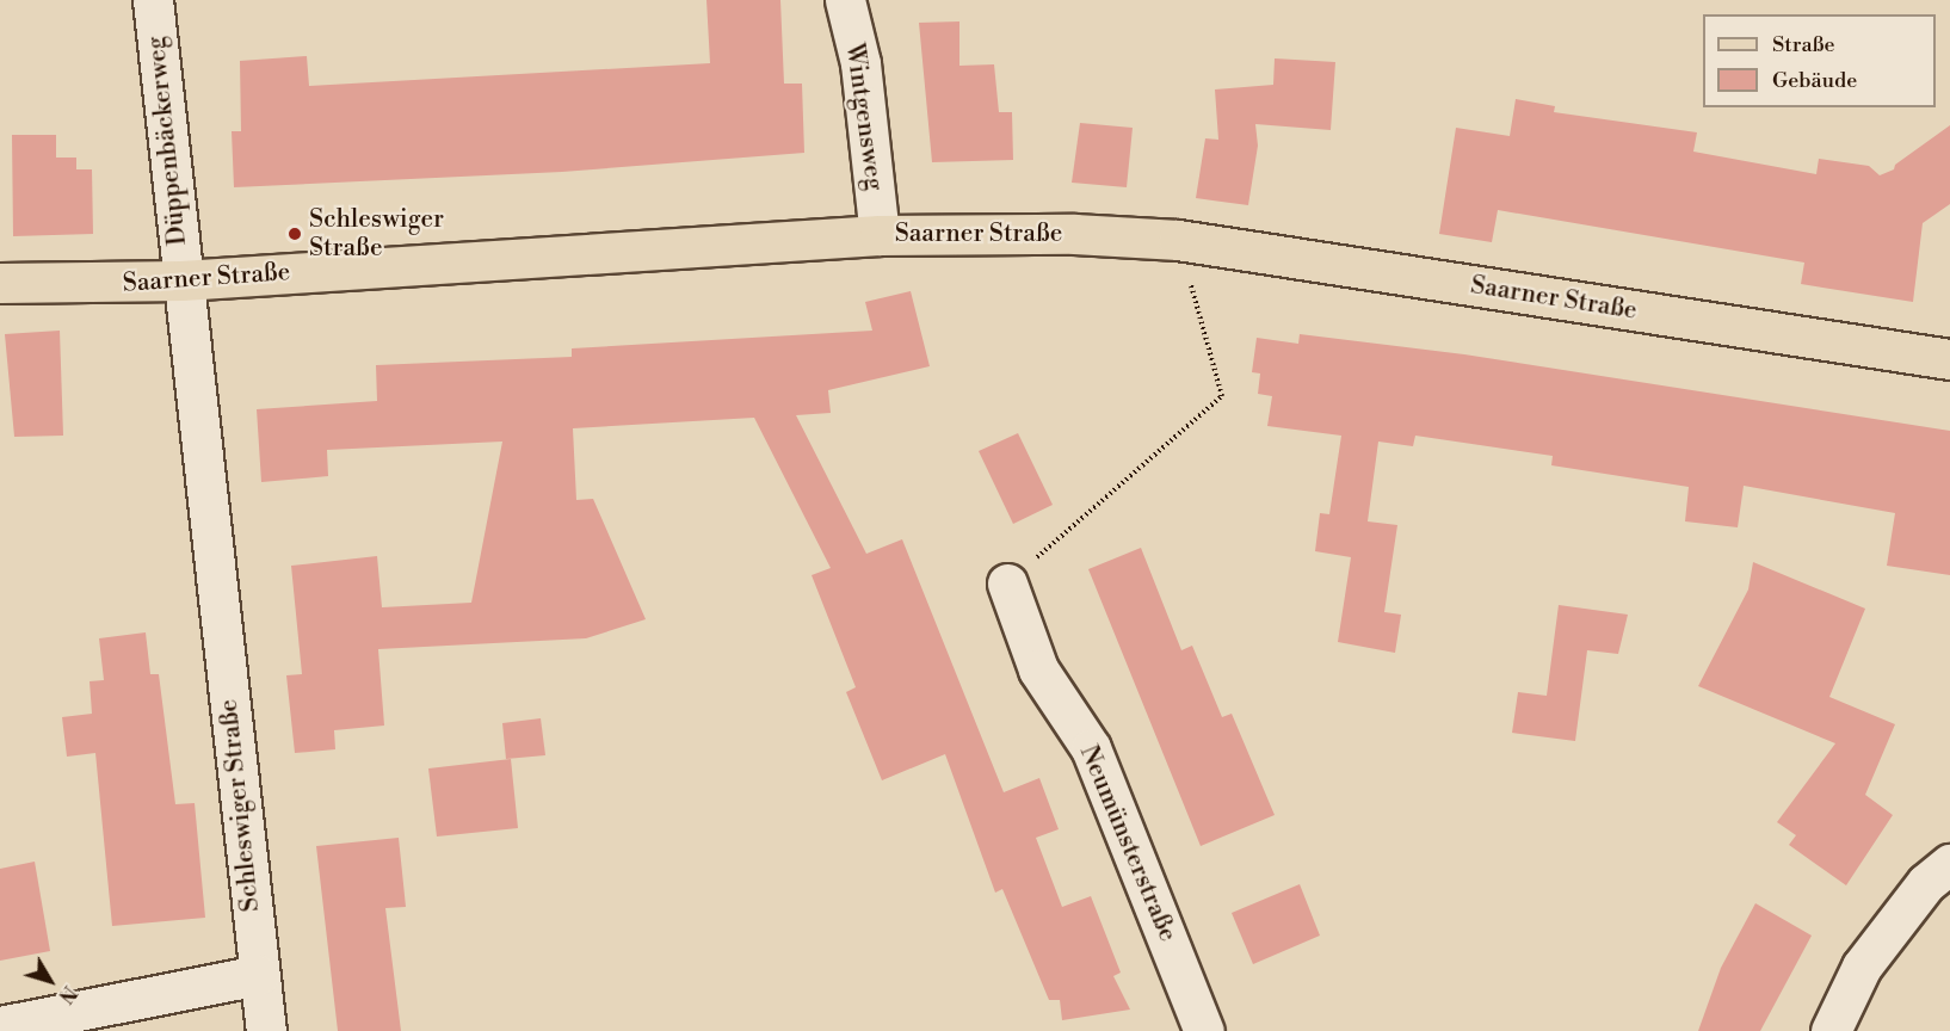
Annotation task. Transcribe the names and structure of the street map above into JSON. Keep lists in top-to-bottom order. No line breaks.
{"streets":{"main road":["Saarner Straße"],"street":["Wintgensweg","Düppenbäckerweg","Schleswiger Straße","Neumünsterstraße"]},"crossings":[["Wintgensweg","Saarner Straße"],["Düppenbäckerweg","Saarner Straße"],["Düppenbäckerweg","Schleswiger Straße"],["Saarner Straße","Schleswiger Straße"]],"places":["Schleswiger Straße"],"legend":["Straße","Gebäude"],"north":"bottom right"}
